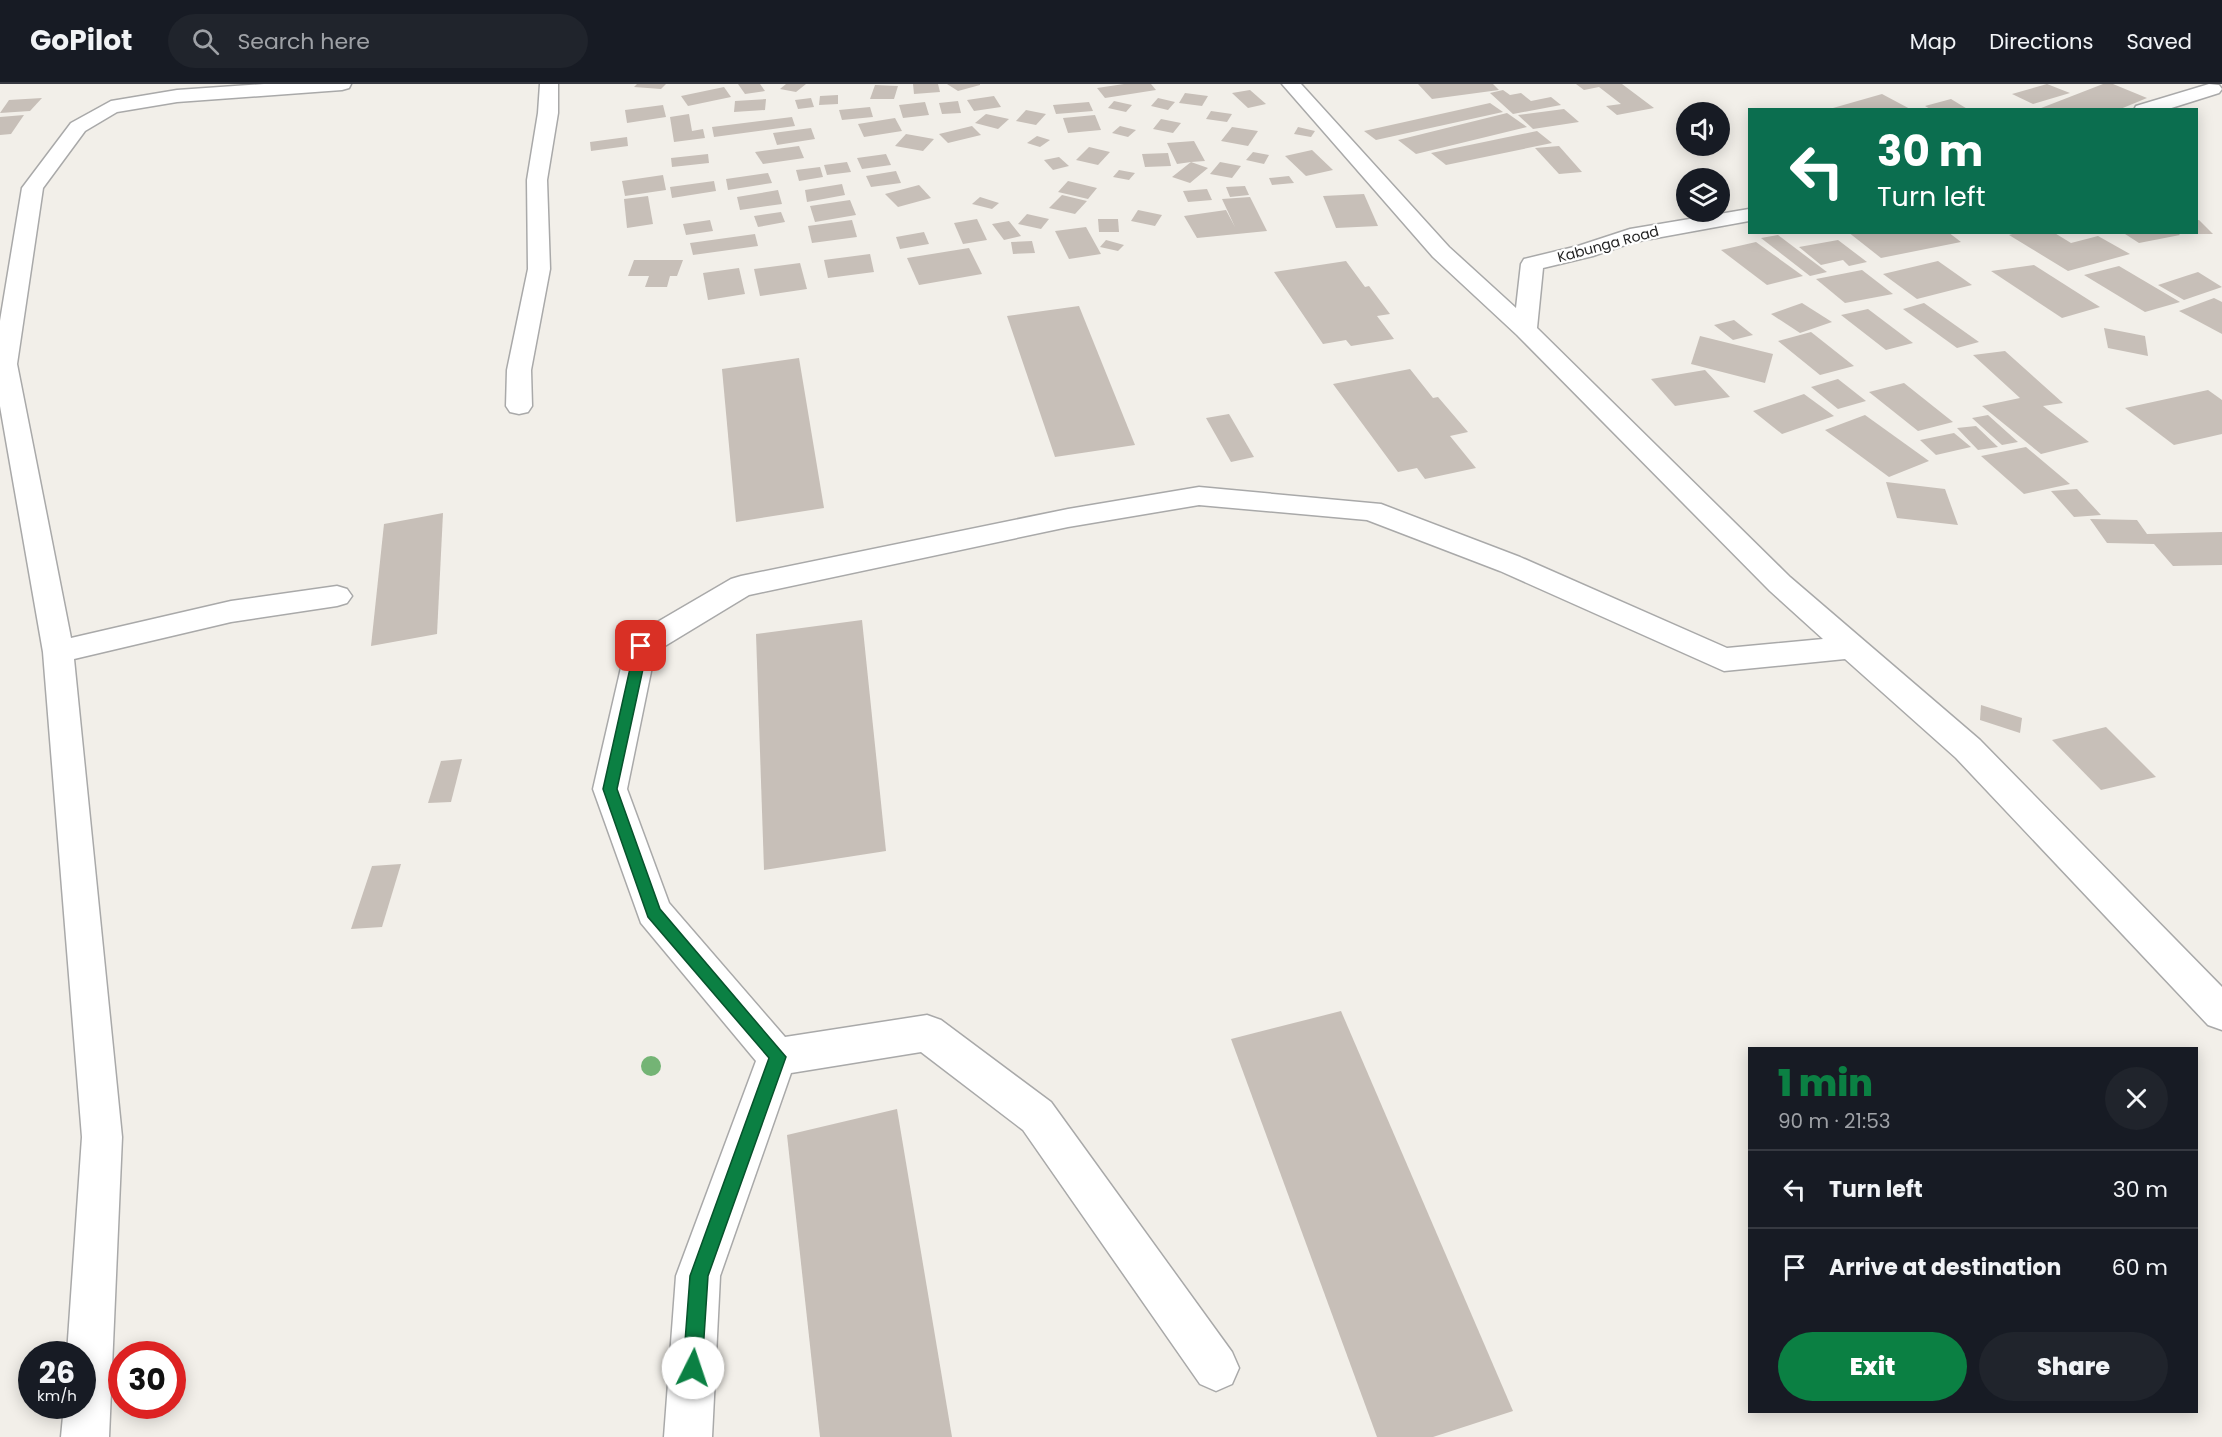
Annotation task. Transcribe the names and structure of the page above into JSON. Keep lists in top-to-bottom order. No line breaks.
{"streets":{"street":["Kabunga Road"]},"page":{"header":"GoPilot","search":"Search here","nav":["Map","Directions","Saved"],"turn":["30 m","Turn left"],"heading":["1 min","90 m · 21:53"],"list":[{"name":"Turn left","value":"30 m"},{"name":"Arrive at destination","value":"60 m"}],"buttons":["Exit","Share"],"speed":"26 km/h","limit":"30"}}
